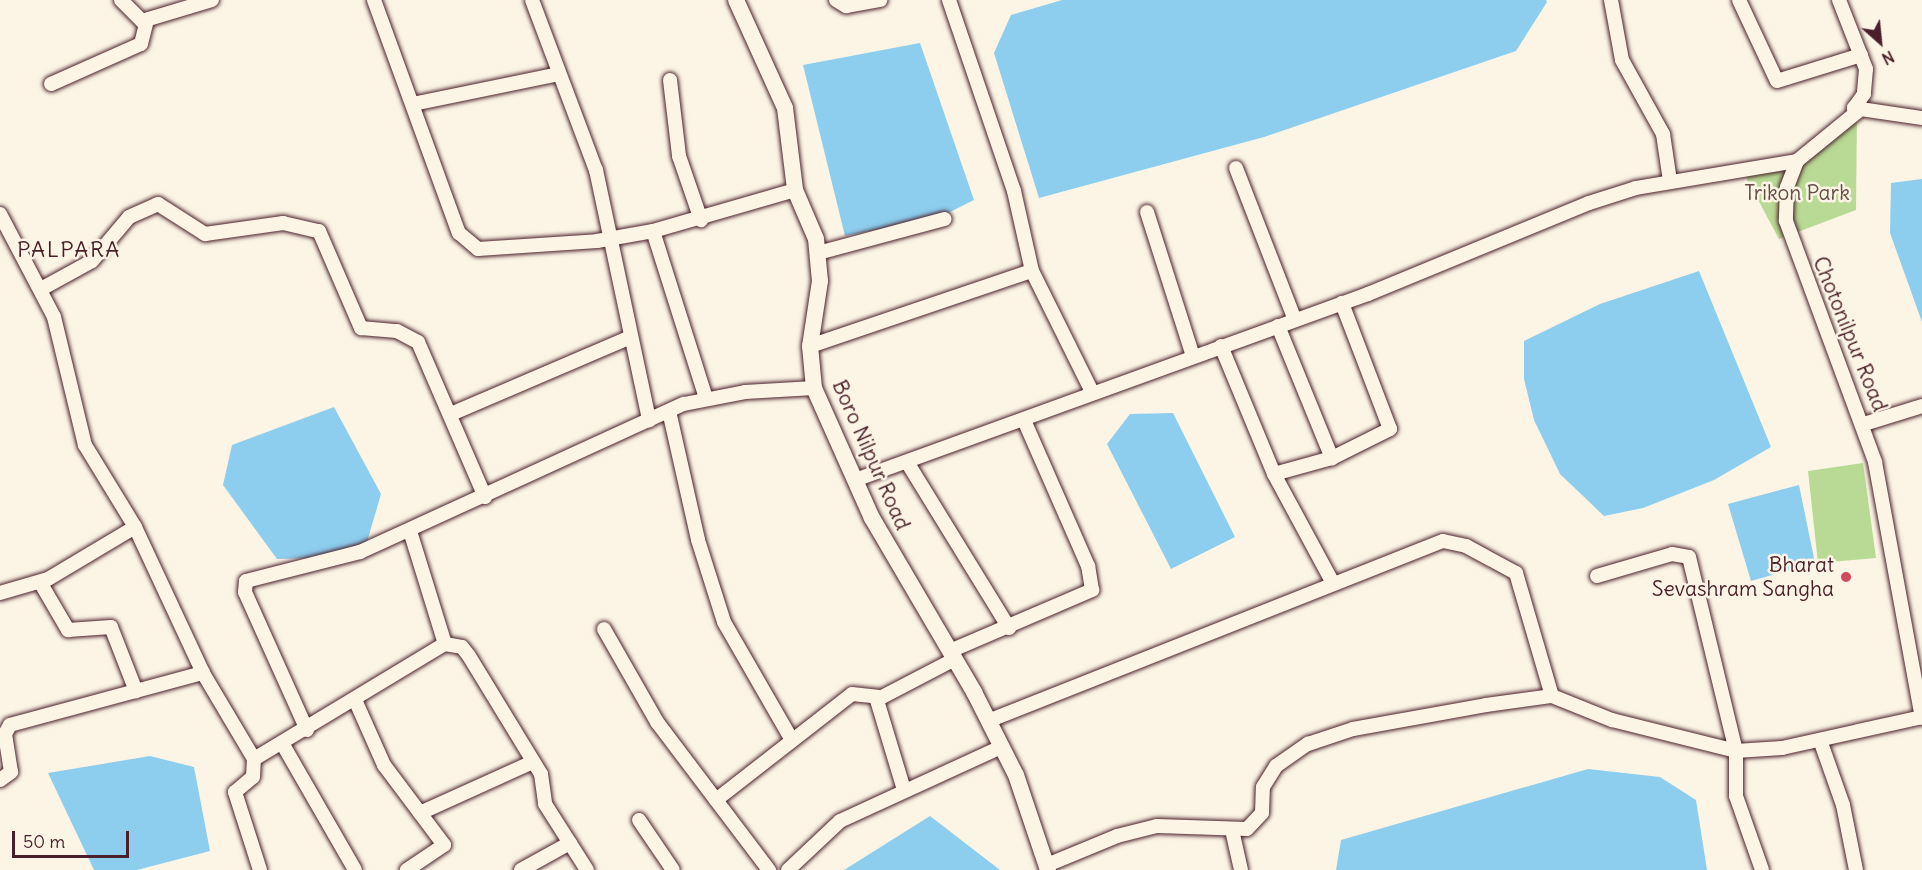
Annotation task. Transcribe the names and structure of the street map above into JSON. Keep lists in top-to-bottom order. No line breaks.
{"streets":{"street":["Chotonilpur Road","Boro Nilpur Road"]},"districts":["PALPARA"],"parks":["Trikon Park"],"places":["Bharat Sevashram Sangha"],"scale_bar":"50 m","north":"bottom right"}
